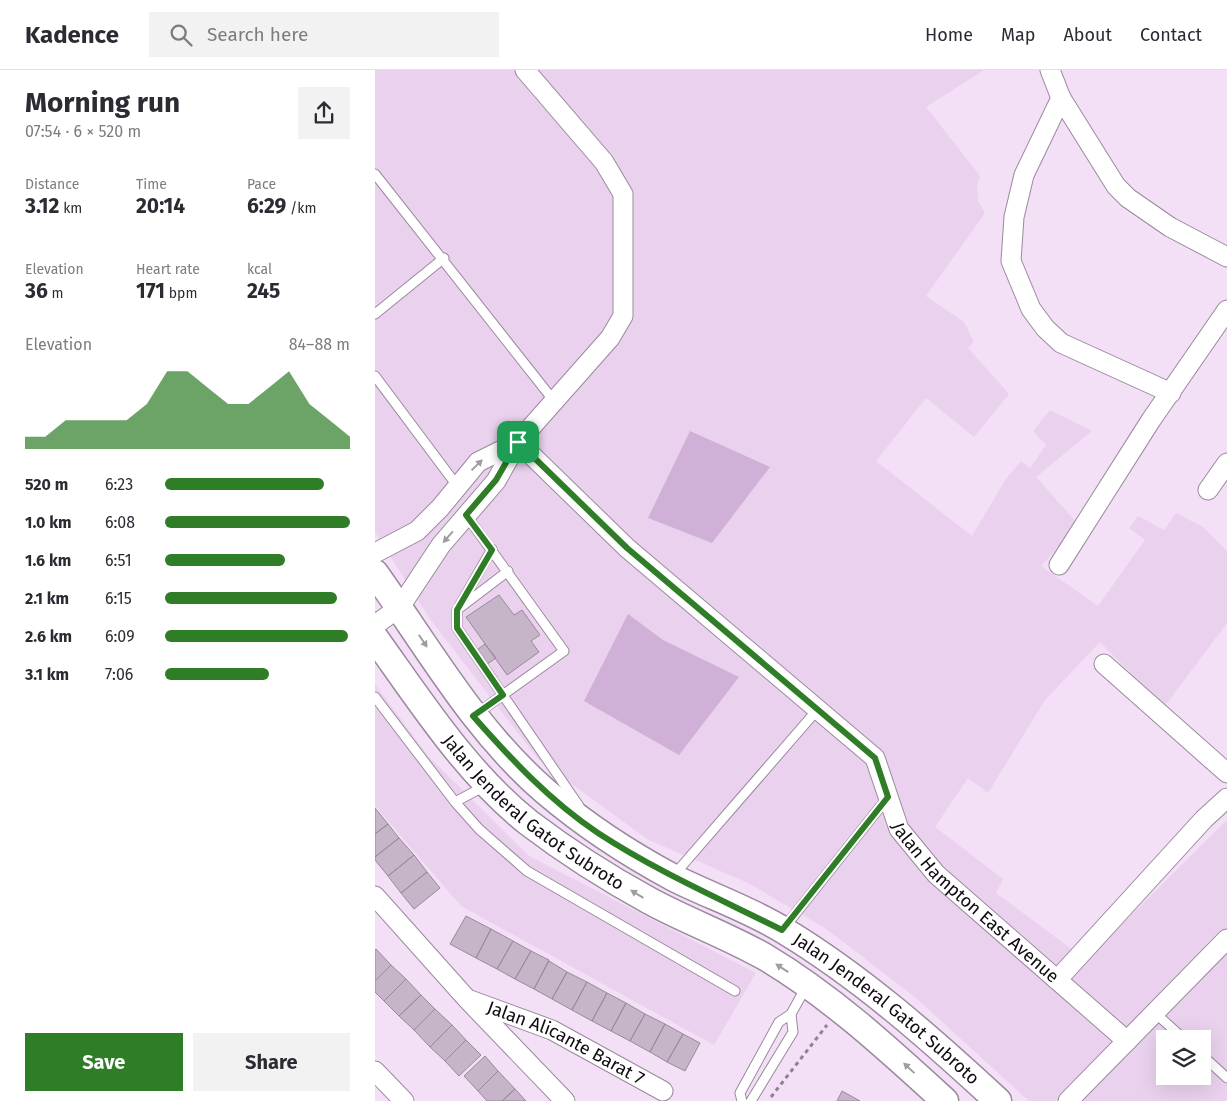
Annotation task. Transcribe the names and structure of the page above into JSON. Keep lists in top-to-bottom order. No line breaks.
{"streets":{"street":["Jalan Jenderal Gatot Subroto","Jalan Hampton East Avenue","Jalan Alicante Barat 7"]},"page":{"header":"Kadence","search":"Search here","nav":["Home","Map","About","Contact"],"heading":["Morning run","07:54 · 6 × 520 m"],"stats":[["Distance","3.12 km"],["Time","20:14"],["Pace","6:29 /km"],["Elevation","36 m"],["Heart rate","171 bpm"],["kcal","245"]],"chart":["Elevation","84–88 m"],"list":[{"name":"520 m","note":"6:23"},{"name":"1.0 km","note":"6:08"},{"name":"1.6 km","note":"6:51"},{"name":"2.1 km","note":"6:15"},{"name":"2.6 km","note":"6:09"},{"name":"3.1 km","note":"7:06"}],"buttons":["Save","Share"]}}
